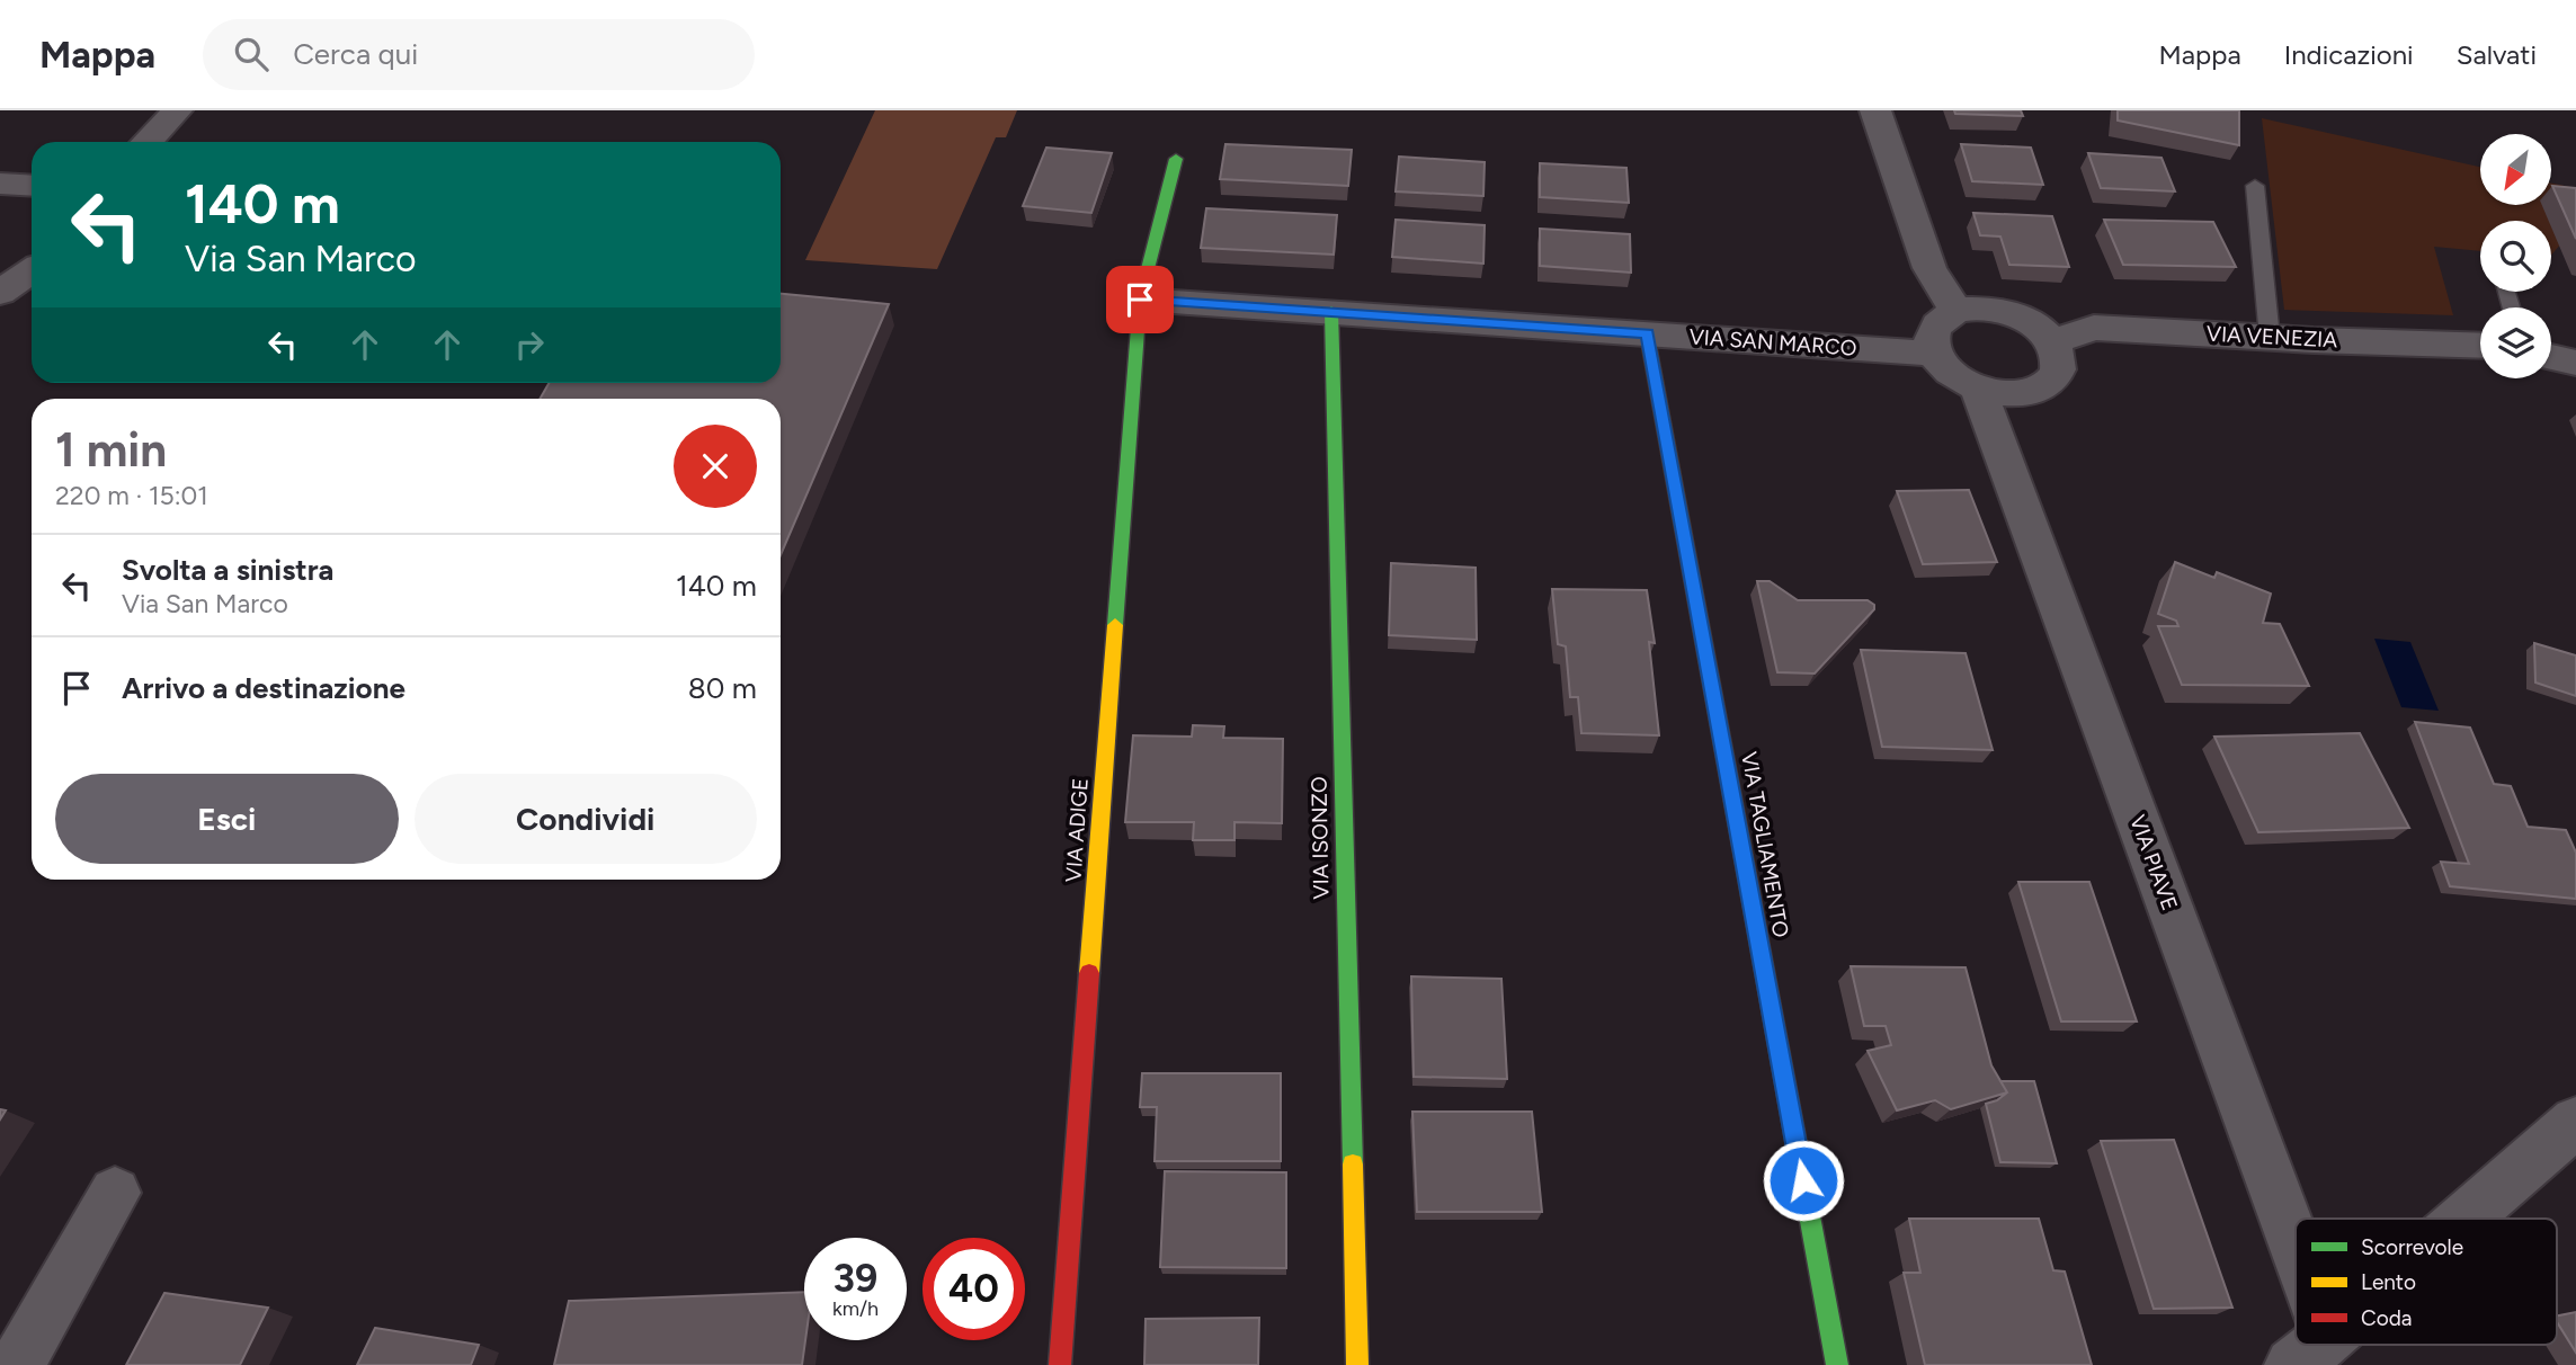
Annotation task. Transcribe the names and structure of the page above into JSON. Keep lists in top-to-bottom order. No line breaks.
{"streets":{"street":["VIA VENEZIA","VIA SAN MARCO","VIA ADIGE","VIA ISONZO","VIA TAGLIAMENTO","VIA PIAVE"]},"crossings":[["VIA VENEZIA","VIA SAN MARCO"],["VIA VENEZIA","VIA PIAVE"],["VIA SAN MARCO","VIA ADIGE"],["VIA SAN MARCO","VIA ISONZO"],["VIA SAN MARCO","VIA TAGLIAMENTO"],["VIA SAN MARCO","VIA PIAVE"]],"legend":["Scorrevole","Lento","Coda"],"north":"bottom left","page":{"header":"Mappa","search":"Cerca qui","nav":["Mappa","Indicazioni","Salvati"],"turn":["140 m","Via San Marco"],"heading":["1 min","220 m · 15:01"],"list":[{"name":"Svolta a sinistra","note":"Via San Marco","value":"140 m"},{"name":"Arrivo a destinazione","value":"80 m"}],"buttons":["Esci","Condividi"],"speed":"39 km/h","limit":"40"}}
